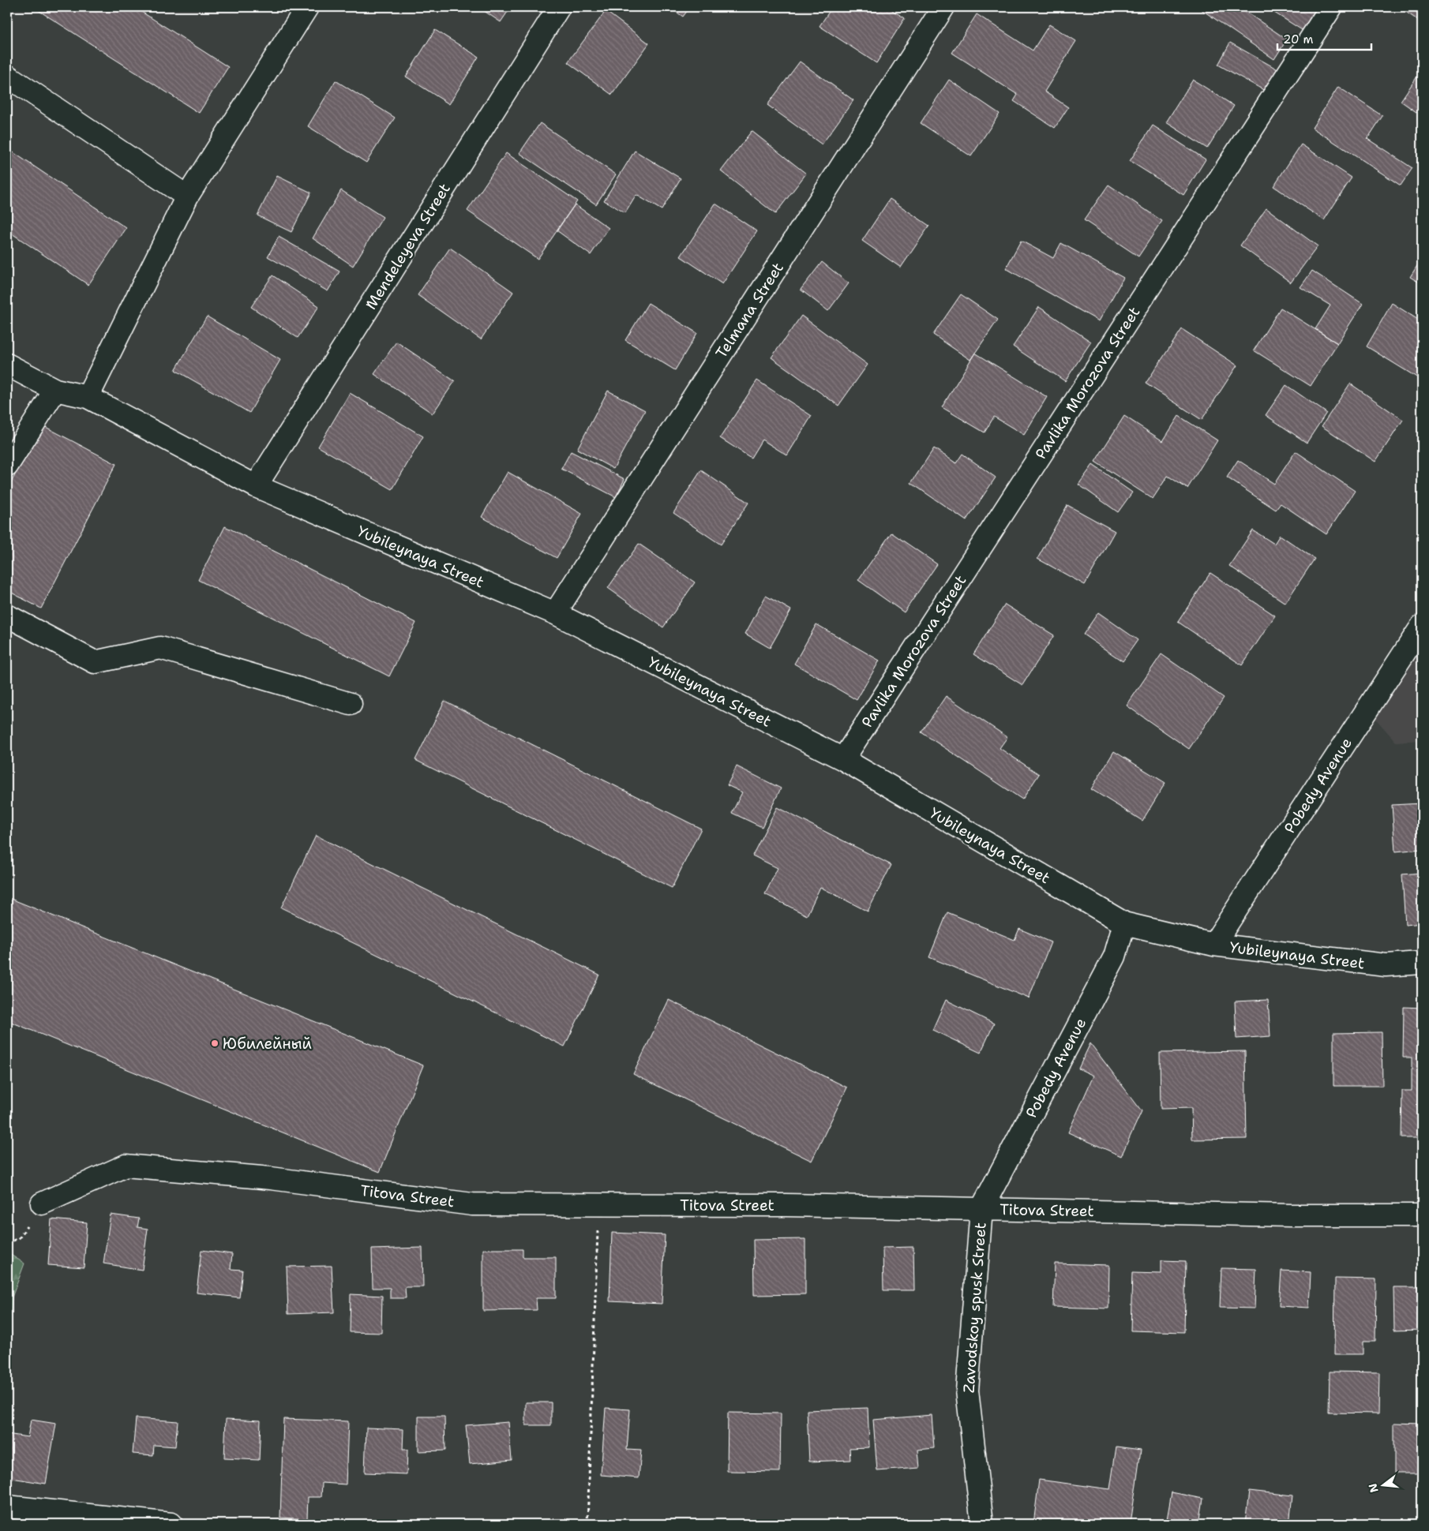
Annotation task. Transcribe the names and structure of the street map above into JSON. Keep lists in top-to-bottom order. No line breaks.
{"streets":{"street":["Mendeleyeva Street","Telmana Street","Pavlika Morozova Street","Yubileynaya Street","Pobedy Avenue","Titova Street","Zavodskoy spusk Street"]},"crossings":[["Mendeleyeva Street","Yubileynaya Street"],["Telmana Street","Yubileynaya Street"],["Pavlika Morozova Street","Yubileynaya Street"],["Yubileynaya Street","Pobedy Avenue"],["Pobedy Avenue","Titova Street"],["Pobedy Avenue","Zavodskoy spusk Street"],["Titova Street","Zavodskoy spusk Street"]],"places":["Юбилейный"],"scale_bar":"20 m","north":"left"}
